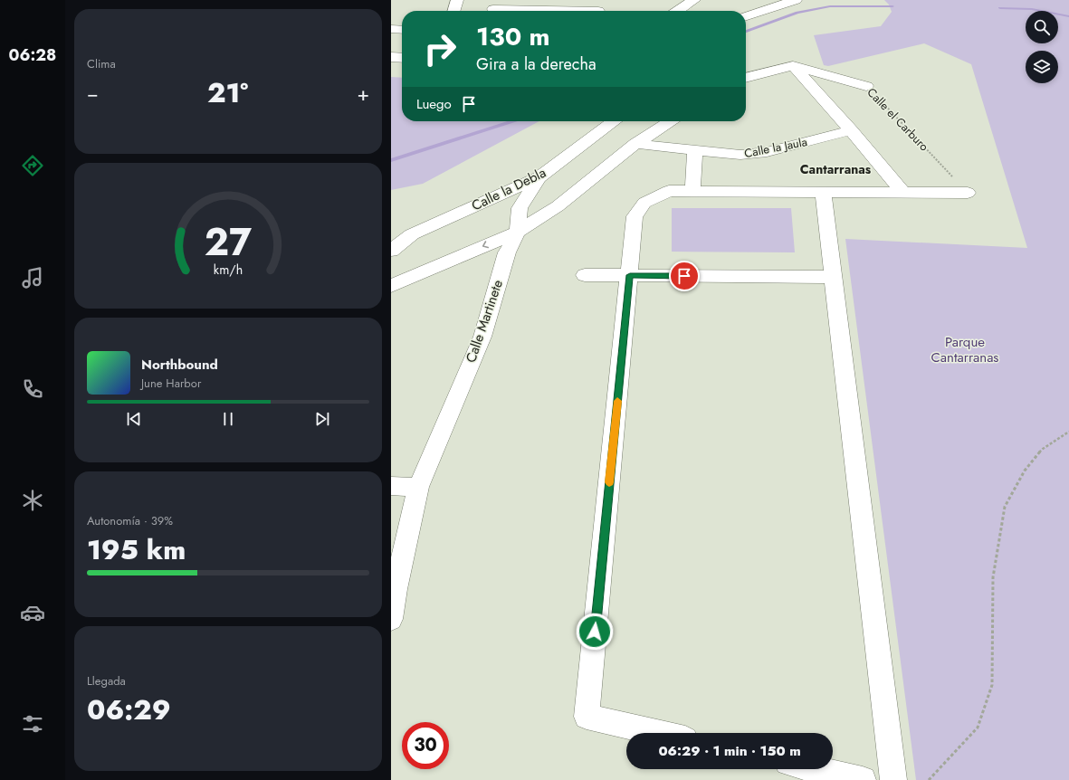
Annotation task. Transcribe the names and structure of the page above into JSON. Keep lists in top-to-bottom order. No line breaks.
{"streets":{"street":["Calle el Carburo","Calle la Jaula","Calle la Debla","Calle Martinete"]},"crossings":[["Calle la Jaula","Calle Martinete"]],"districts":["Cantarranas"],"parks":["Parque Cantarranas"],"page":{"tabs":"06:28","tile":["Clima",["Autonomía · 39%","195 km"],["Llegada","06:29"]],"turn":["130 m","Gira a la derecha"],"heat":["−","21°","+"],"then":"Luego","song":["Northbound","June Harbor"],"limit":"30","trip":"06:29 · 1 min · 150 m","gauge":["27","km/h"]}}
